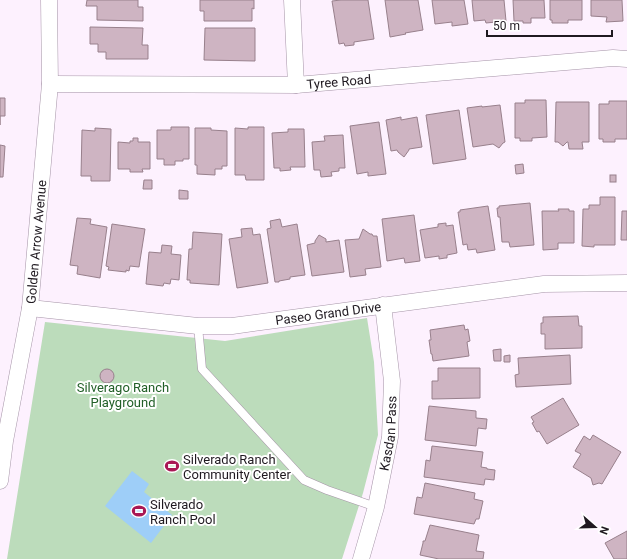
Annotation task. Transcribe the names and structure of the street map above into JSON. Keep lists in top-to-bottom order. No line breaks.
{"streets":{"street":["Tyree Road","Golden Arrow Avenue","Paseo Grand Drive","Kasdan Pass"]},"crossings":[["Tyree Road","Golden Arrow Avenue"],["Golden Arrow Avenue","Paseo Grand Drive"],["Paseo Grand Drive","Kasdan Pass"]],"parks":["Silverago Ranch Playground"],"places":{"sports":["Silverado Ranch Community Center","Silverado Ranch Pool"]},"scale_bar":"50 m","north":"right"}
